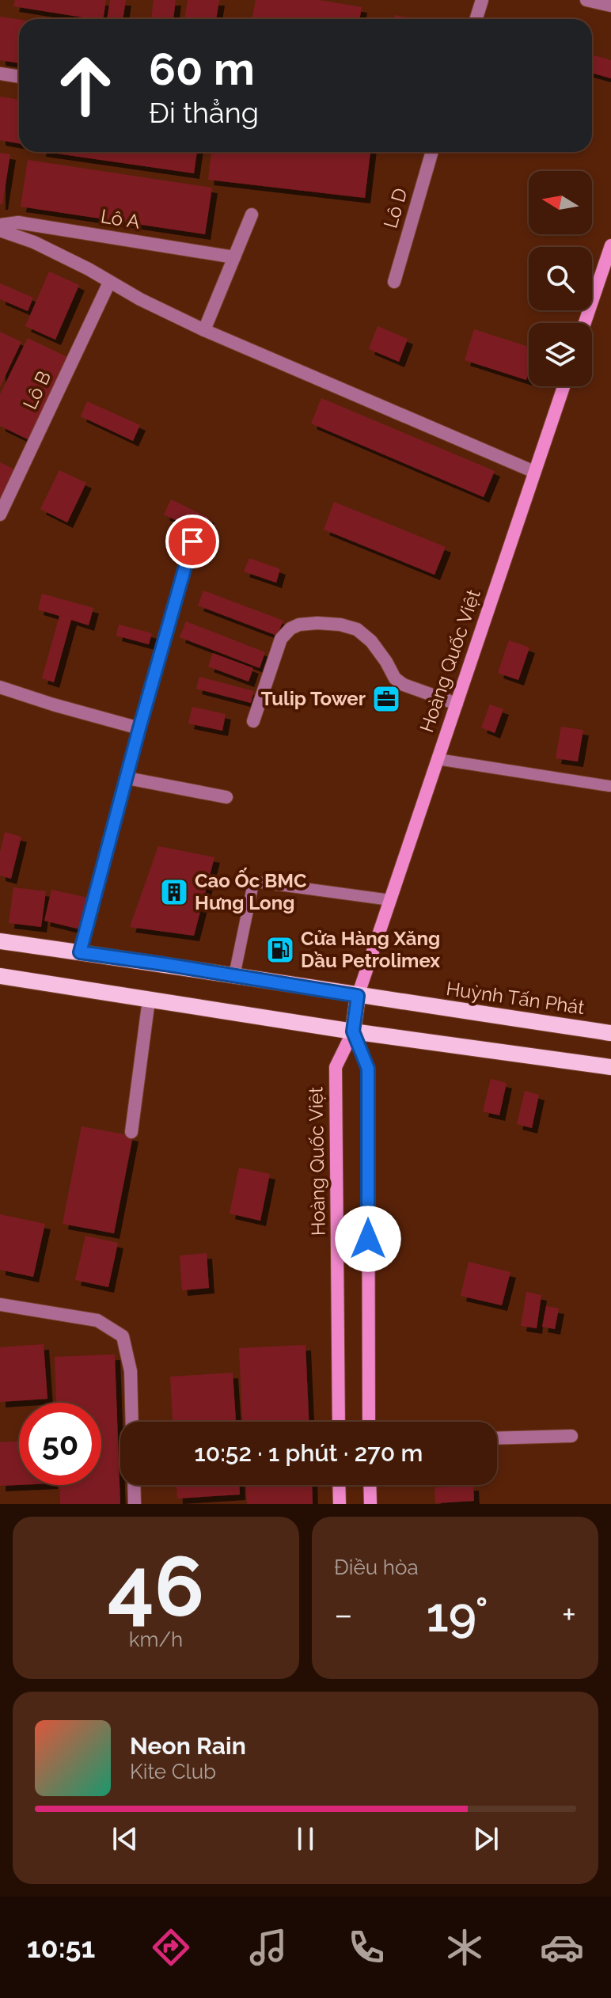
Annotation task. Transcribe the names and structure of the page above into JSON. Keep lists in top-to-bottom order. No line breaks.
{"streets":{"main road":["Hoàng Quốc Việt","Huỳnh Tấn Phát"],"street":["Lô D","Lô A","Lô B"]},"crossings":[["Hoàng Quốc Việt","Huỳnh Tấn Phát"]],"places":{"office":["Tulip Tower"],"building":["Cao Ốc BMC Hưng Long"],"fuel station":["Cửa Hàng Xăng Dầu Petrolimex"]},"north":"left","page":{"turn":["60 m","Đi thẳng"],"limit":"50","trip":"10:52 · 1 phút · 270 m","tile":[["46","km/h"],"Điều hòa"],"heat":["−","19°","+"],"song":["Neon Rain","Kite Club"],"tabs":"10:51"}}
